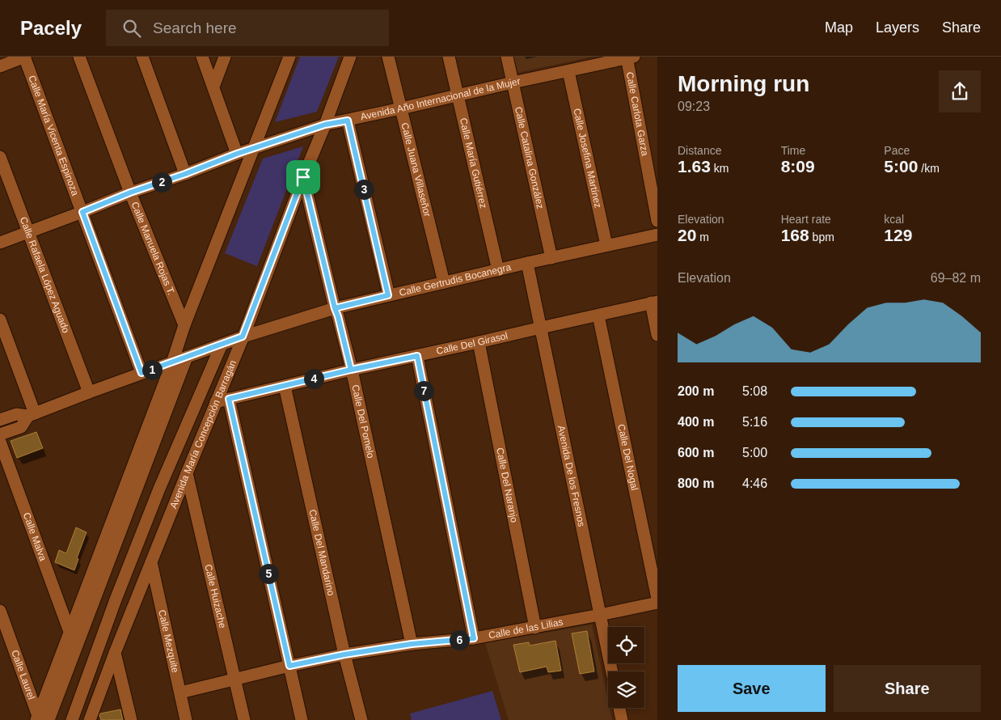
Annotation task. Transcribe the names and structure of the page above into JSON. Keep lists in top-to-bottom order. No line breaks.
{"streets":{"street":["Avenida Año Internacional de la Mujer","Calle Carlota Garza","Calle María Vicenta Espinoza","Calle Catalina González","Calle Josefina Martínez","Calle María Gutiérrez","Calle Juana Villaseñor","Calle Manuela Rojas T.","Calle Rafaela López Aguado","Calle Gertrudis Bocanegra","Calle Del Girasol","Calle Del Pomelo","Avenida María Concepción Barragán","Calle Del Nogal","Avenida De los Fresnos","Calle Del Naranjo","Calle Malva","Calle Del Mandarino","Calle Huizache","Calle de las Lilias","Calle Mezquite","Calle Laurel"]},"crossings":[["Avenida Año Internacional de la Mujer","Calle Carlota Garza"],["Avenida Año Internacional de la Mujer","Calle María Vicenta Espinoza"],["Avenida Año Internacional de la Mujer","Calle Catalina González"],["Avenida Año Internacional de la Mujer","Calle Josefina Martínez"],["Avenida Año Internacional de la Mujer","Calle María Gutiérrez"],["Avenida Año Internacional de la Mujer","Calle Juana Villaseñor"],["Avenida Año Internacional de la Mujer","Calle Manuela Rojas T."],["Avenida Año Internacional de la Mujer","Calle Rafaela López Aguado"],["Avenida Año Internacional de la Mujer","Avenida María Concepción Barragán"],["Calle María Vicenta Espinoza","Calle Gertrudis Bocanegra"],["Calle Catalina González","Calle Gertrudis Bocanegra"],["Calle Josefina Martínez","Calle Gertrudis Bocanegra"],["Calle María Gutiérrez","Calle Gertrudis Bocanegra"],["Calle Juana Villaseñor","Calle Gertrudis Bocanegra"],["Calle Rafaela López Aguado","Calle Gertrudis Bocanegra"],["Calle Gertrudis Bocanegra","Calle Del Pomelo"],["Calle Gertrudis Bocanegra","Avenida María Concepción Barragán"],["Calle Gertrudis Bocanegra","Avenida De los Fresnos"],["Calle Del Girasol","Calle Del Pomelo"],["Calle Del Girasol","Avenida María Concepción Barragán"],["Calle Del Girasol","Calle Del Nogal"],["Calle Del Girasol","Avenida De los Fresnos"],["Calle Del Girasol","Calle Del Naranjo"],["Calle Del Girasol","Calle Del Mandarino"],["Calle Del Pomelo","Avenida María Concepción Barragán"],["Calle Del Pomelo","Calle de las Lilias"],["Avenida María Concepción Barragán","Calle Huizache"],["Avenida María Concepción Barragán","Calle Mezquite"],["Avenida De los Fresnos","Calle de las Lilias"],["Calle Del Naranjo","Calle de las Lilias"],["Calle Del Mandarino","Calle de las Lilias"],["Calle Huizache","Calle de las Lilias"],["Calle de las Lilias","Calle Mezquite"]],"page":{"header":"Pacely","search":"Search here","nav":["Map","Layers","Share"],"heading":["Morning run","09:23"],"stats":[["Distance","1.63 km"],["Time","8:09"],["Pace","5:00 /km"],["Elevation","20 m"],["Heart rate","168 bpm"],["kcal","129"]],"pins":["2","3","1","4","7","5","6"],"chart":["Elevation","69–82 m"],"list":[{"name":"200 m","note":"5:08"},{"name":"400 m","note":"5:16"},{"name":"600 m","note":"5:00"},{"name":"800 m","note":"4:46"}],"buttons":["Save","Share"]}}
